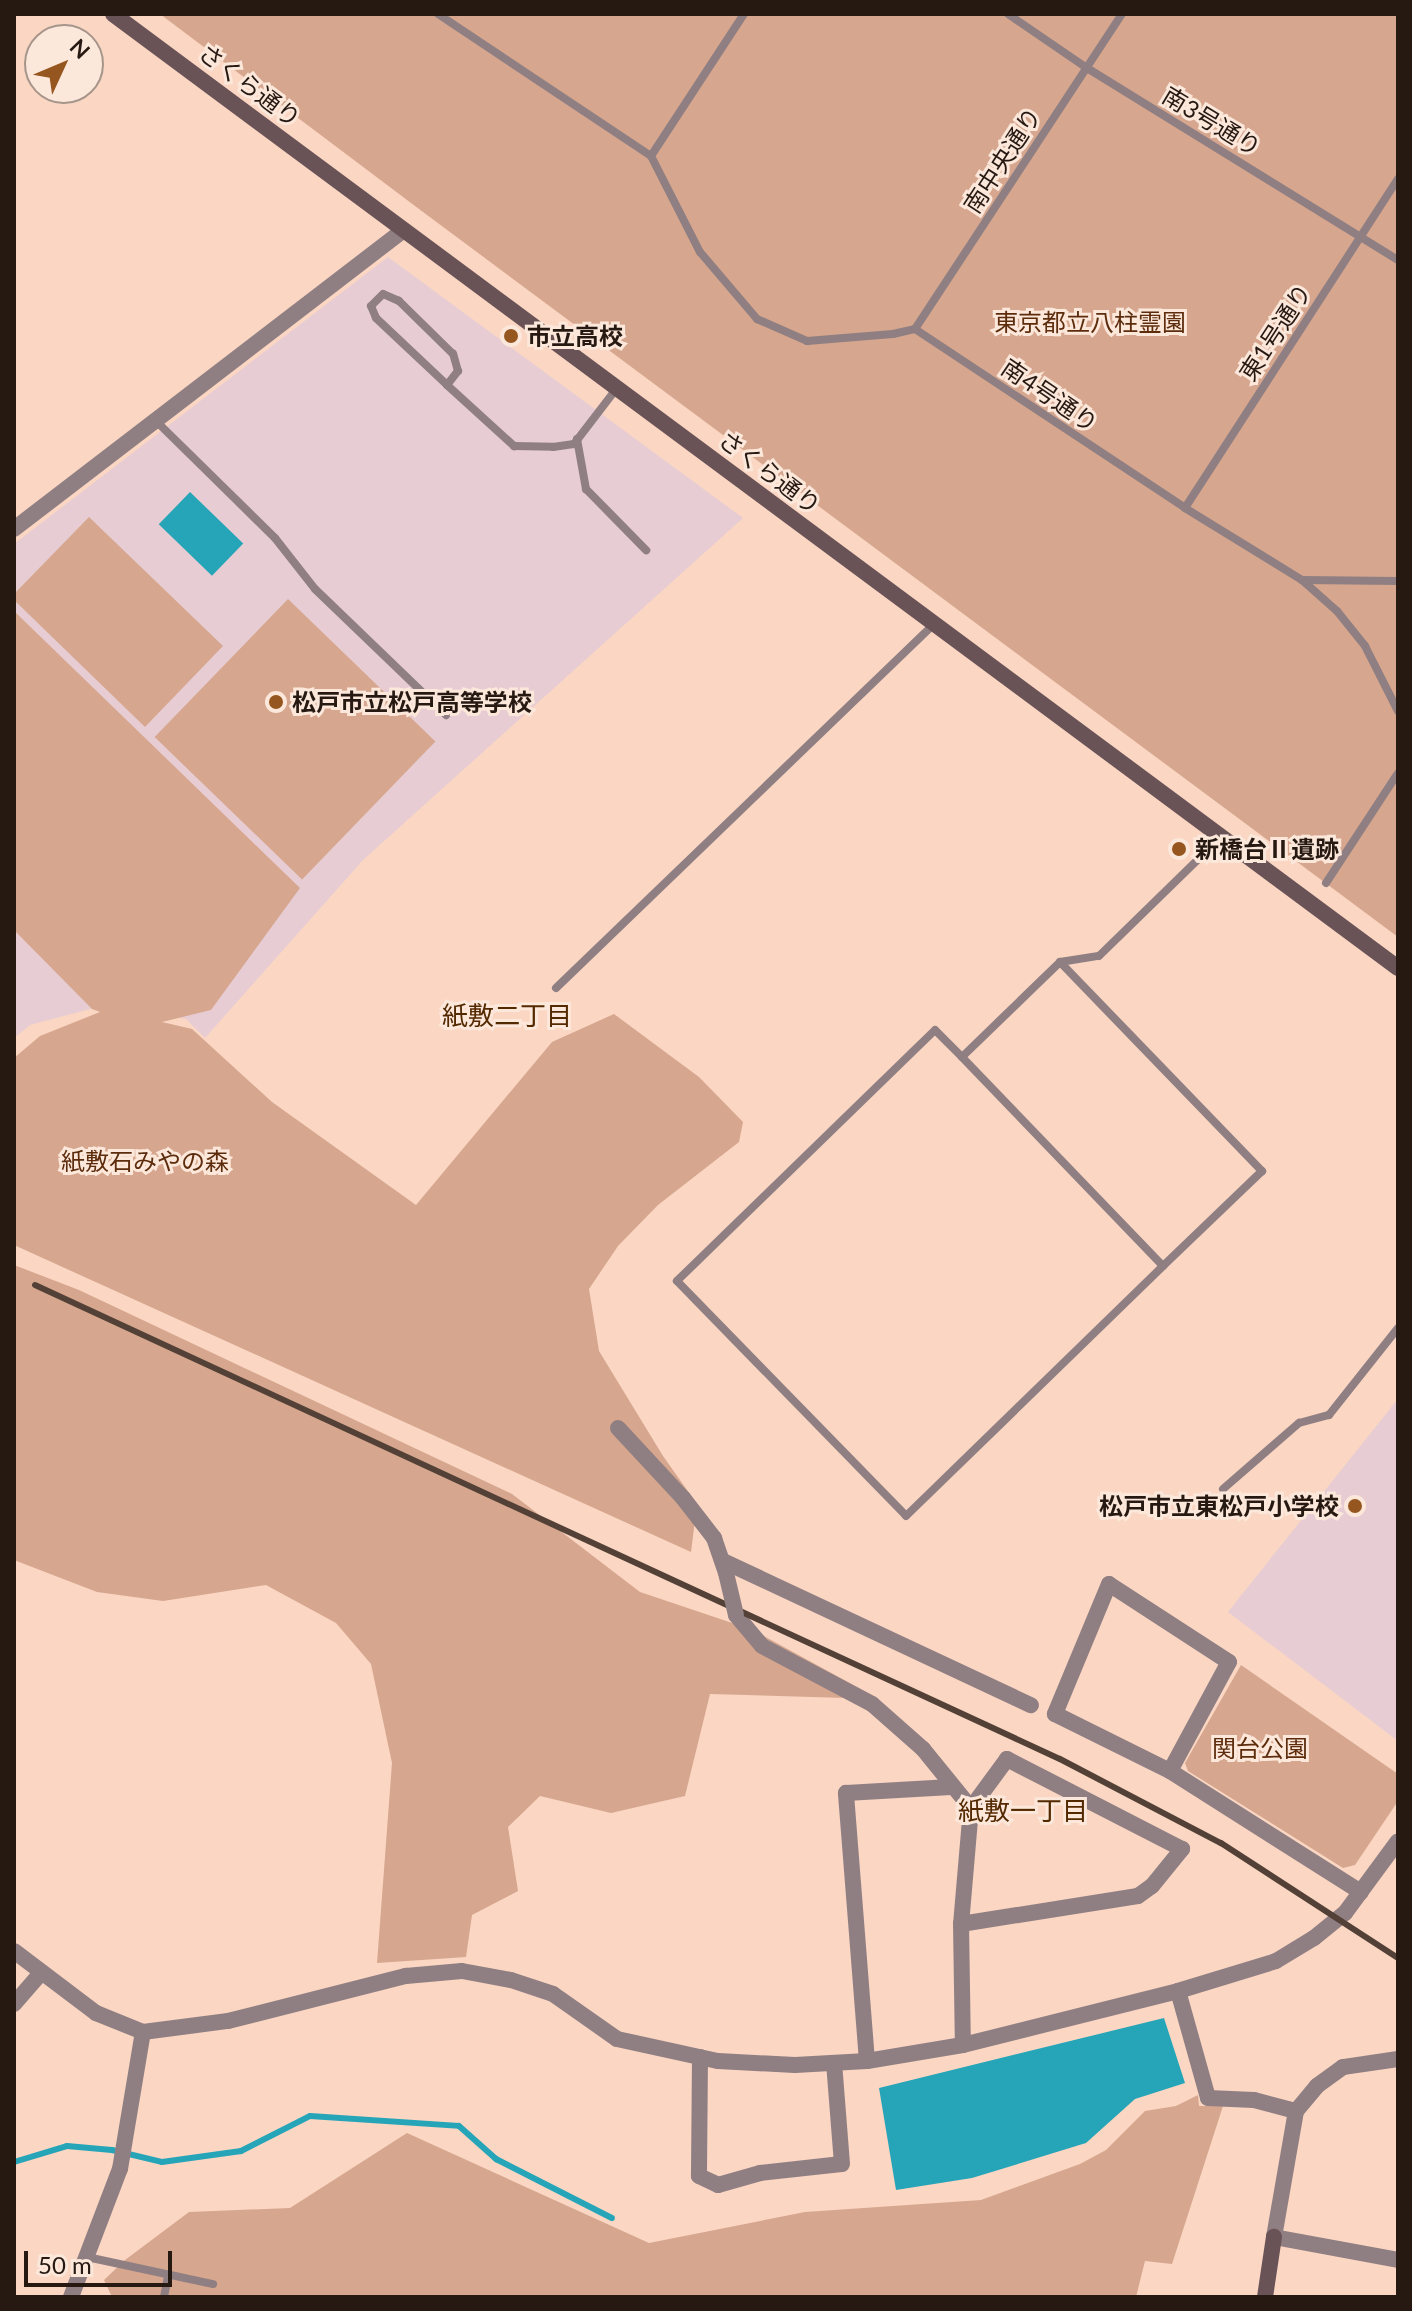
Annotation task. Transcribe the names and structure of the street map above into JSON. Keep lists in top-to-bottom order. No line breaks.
{"streets":{"street":["さくら通り"],"lane":["南3号通り","南中央通り","東1号通り","南4号通り"]},"crossings":[["南3号通り","南中央通り"],["南3号通り","東1号通り"],["南中央通り","南4号通り"],["東1号通り","南4号通り"]],"districts":["紙敷二丁目","紙敷一丁目"],"parks":["東京都立八柱霊園","紙敷石みやの森","関台公園"],"places":["市立高校","松戸市立松戸高等学校","新橋台Ⅱ遺跡","松戸市立東松戸小学校"],"scale_bar":"50 m","north":"top right"}
